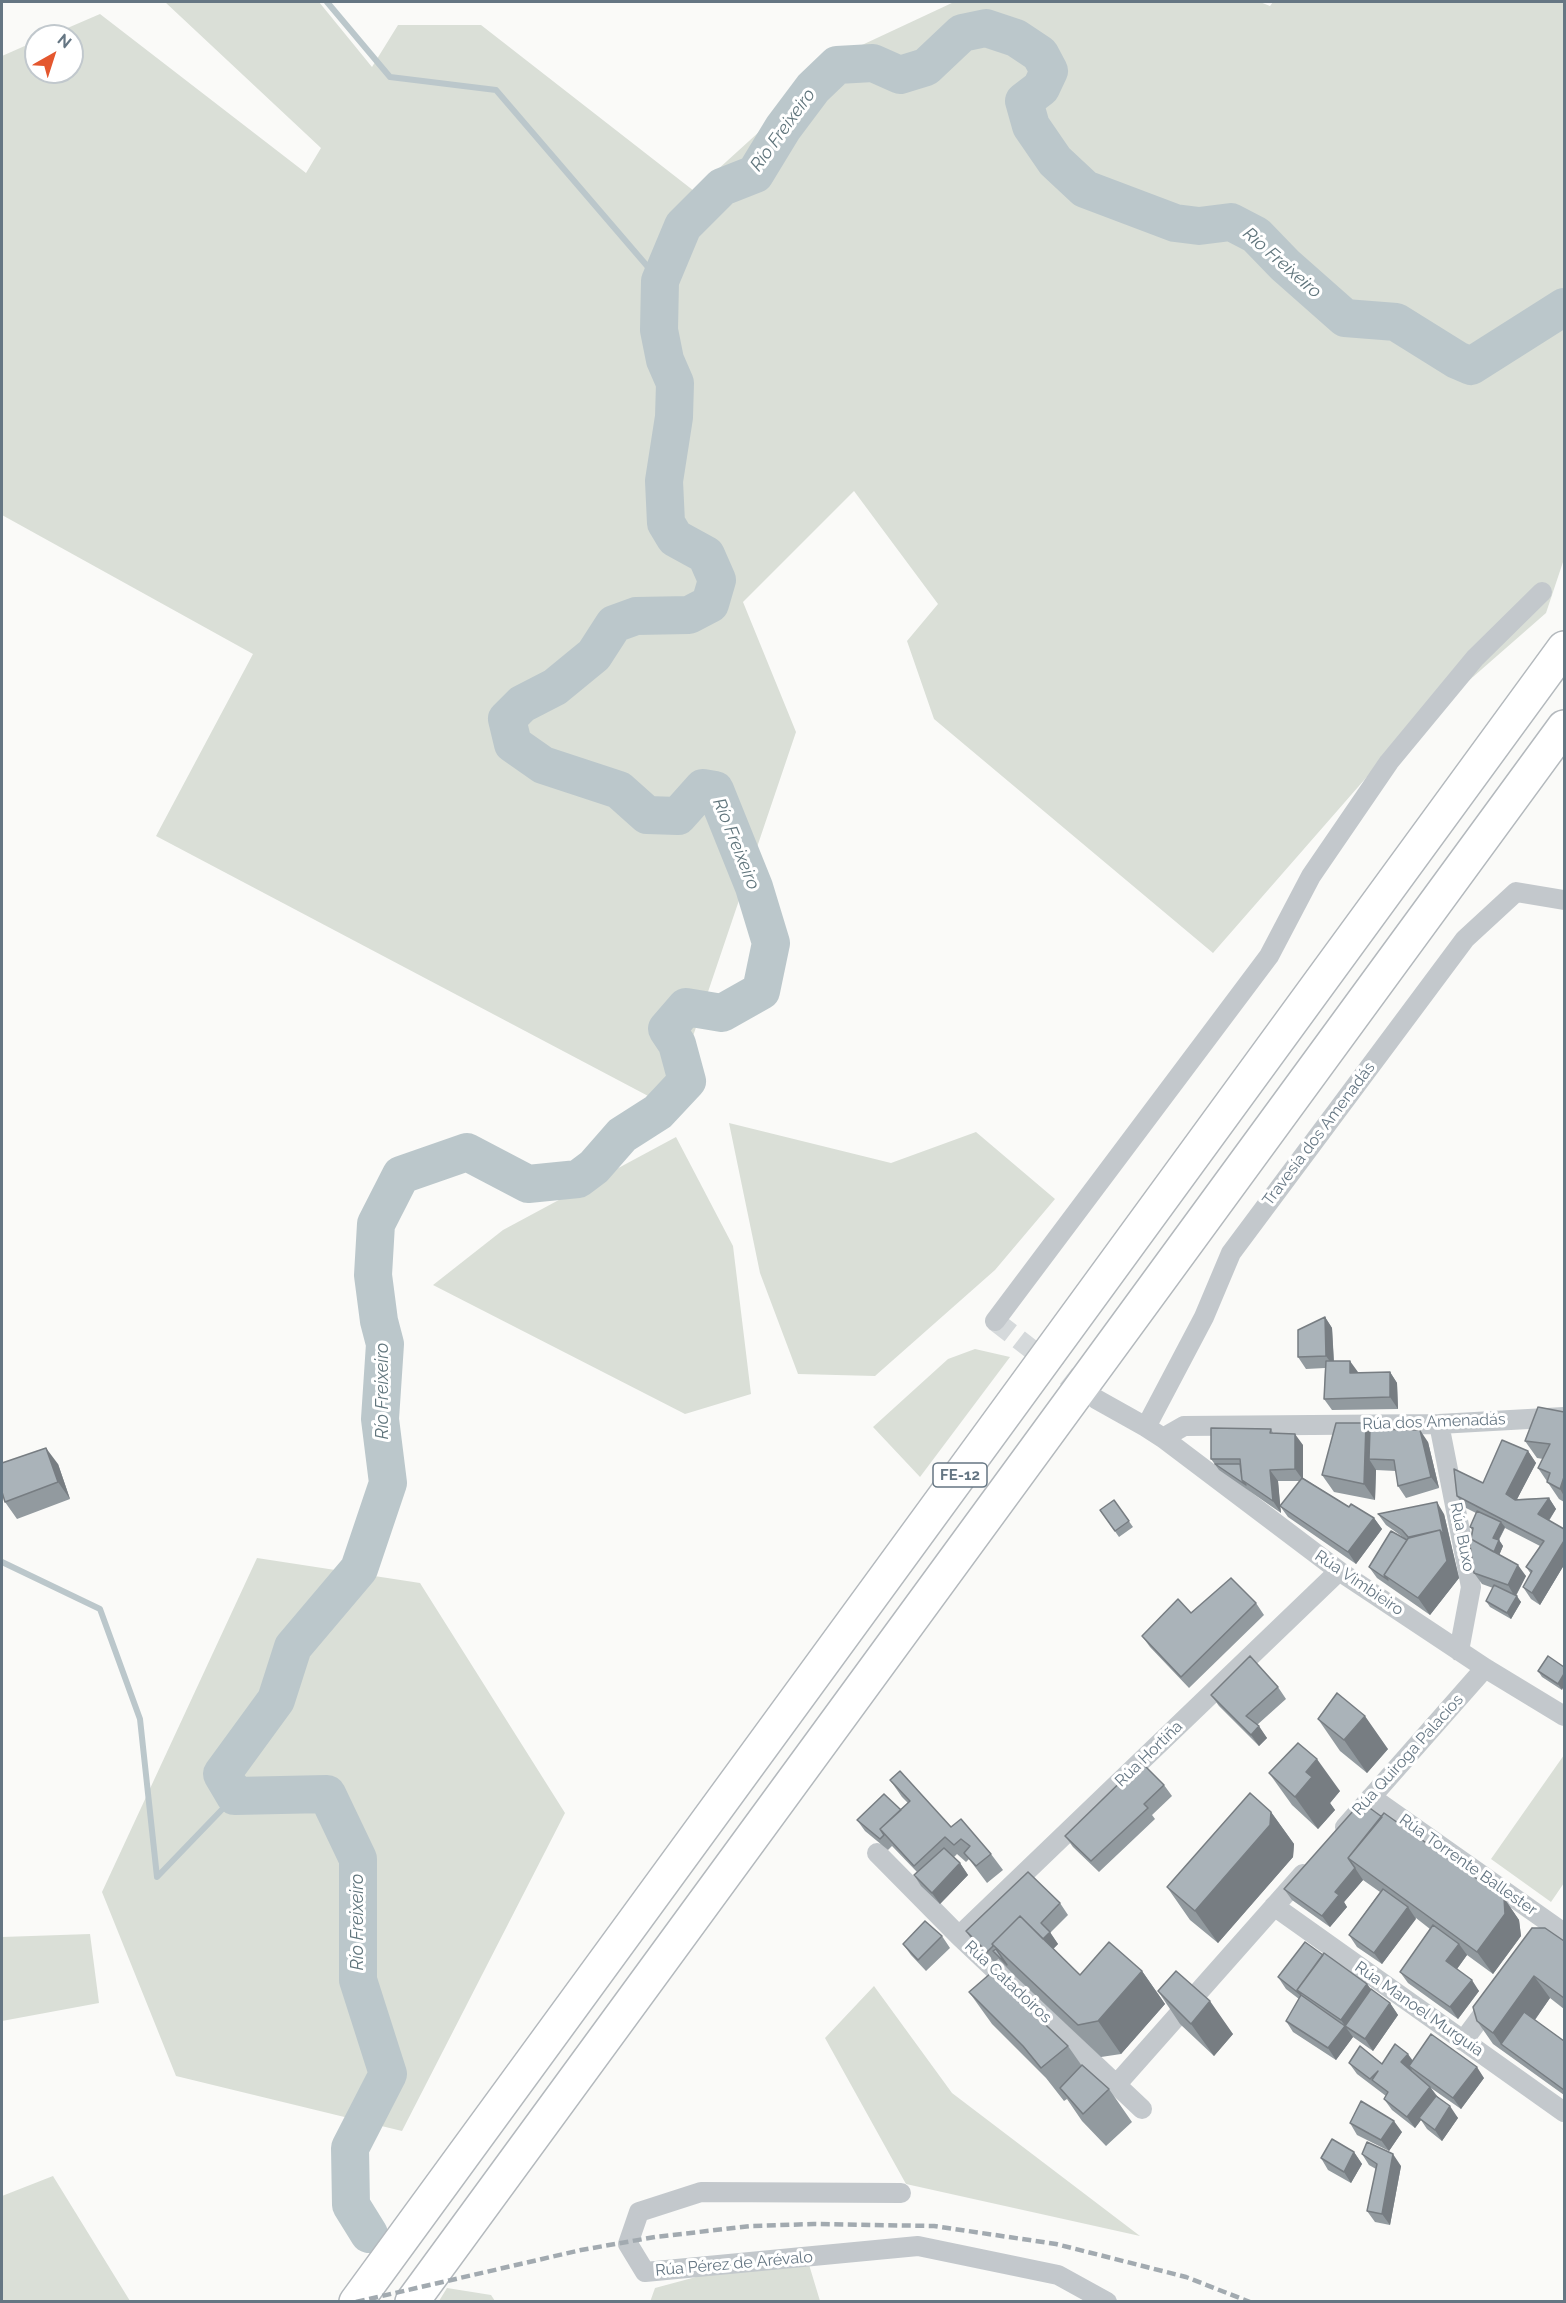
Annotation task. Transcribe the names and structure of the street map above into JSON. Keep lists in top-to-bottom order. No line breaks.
{"streets":{"highway":["FE-12"],"street":["Travesía dos Amenadás","Rúa dos Amenadás","Rúa Buxo","Rúa Vimbieiro","Rúa Hortiña","Rúa Quiroga Palacios","Rúa Torrente Ballester","Rúa Catadoiros","Rúa Manoel Murguía","Rúa Pérez de Arévalo"]},"crossings":[["Rúa dos Amenadás","Rúa Buxo"],["Rúa dos Amenadás","Rúa Vimbieiro"],["Rúa Buxo","Rúa Vimbieiro"],["Rúa Vimbieiro","Rúa Hortiña"],["Rúa Vimbieiro","Rúa Quiroga Palacios"],["Rúa Hortiña","Rúa Catadoiros"],["Rúa Quiroga Palacios","Rúa Torrente Ballester"]],"water":["Río Freixeiro"],"north":"top right"}
